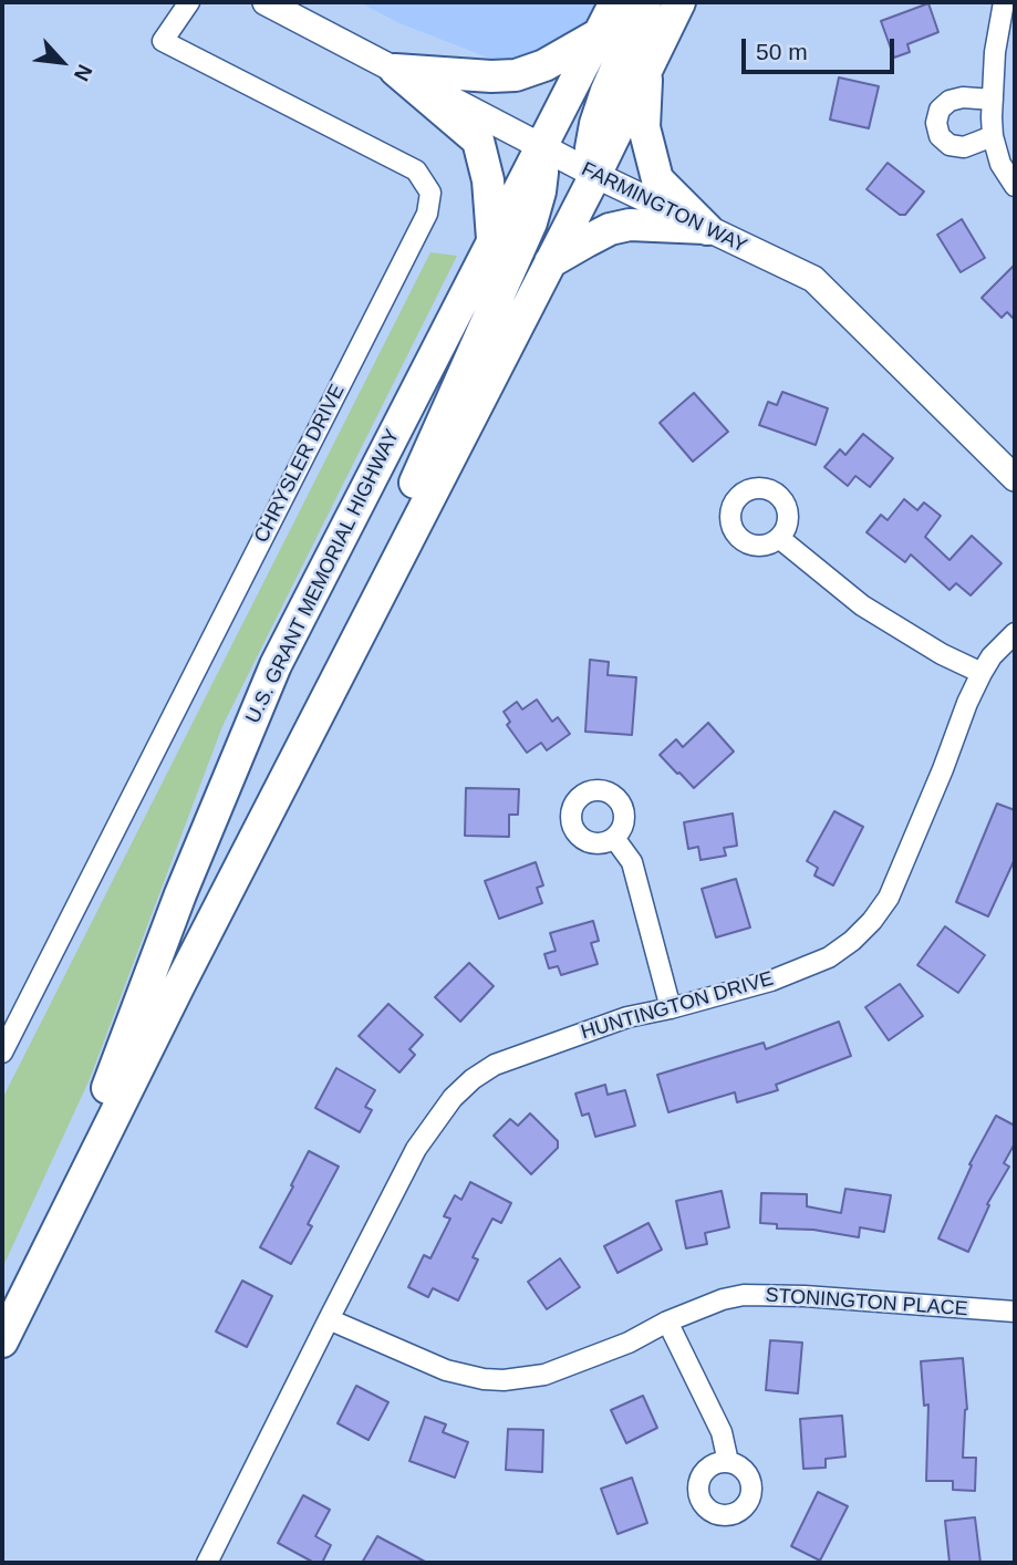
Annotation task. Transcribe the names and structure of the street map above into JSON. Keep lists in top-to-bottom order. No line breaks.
{"streets":{"main road":["U.S. GRANT MEMORIAL HIGHWAY"],"street":["FARMINGTON WAY","CHRYSLER DRIVE","HUNTINGTON DRIVE","STONINGTON PLACE"]},"crossings":[["FARMINGTON WAY","U.S. GRANT MEMORIAL HIGHWAY"],["HUNTINGTON DRIVE","STONINGTON PLACE"]],"scale_bar":"50 m","north":"bottom right"}
